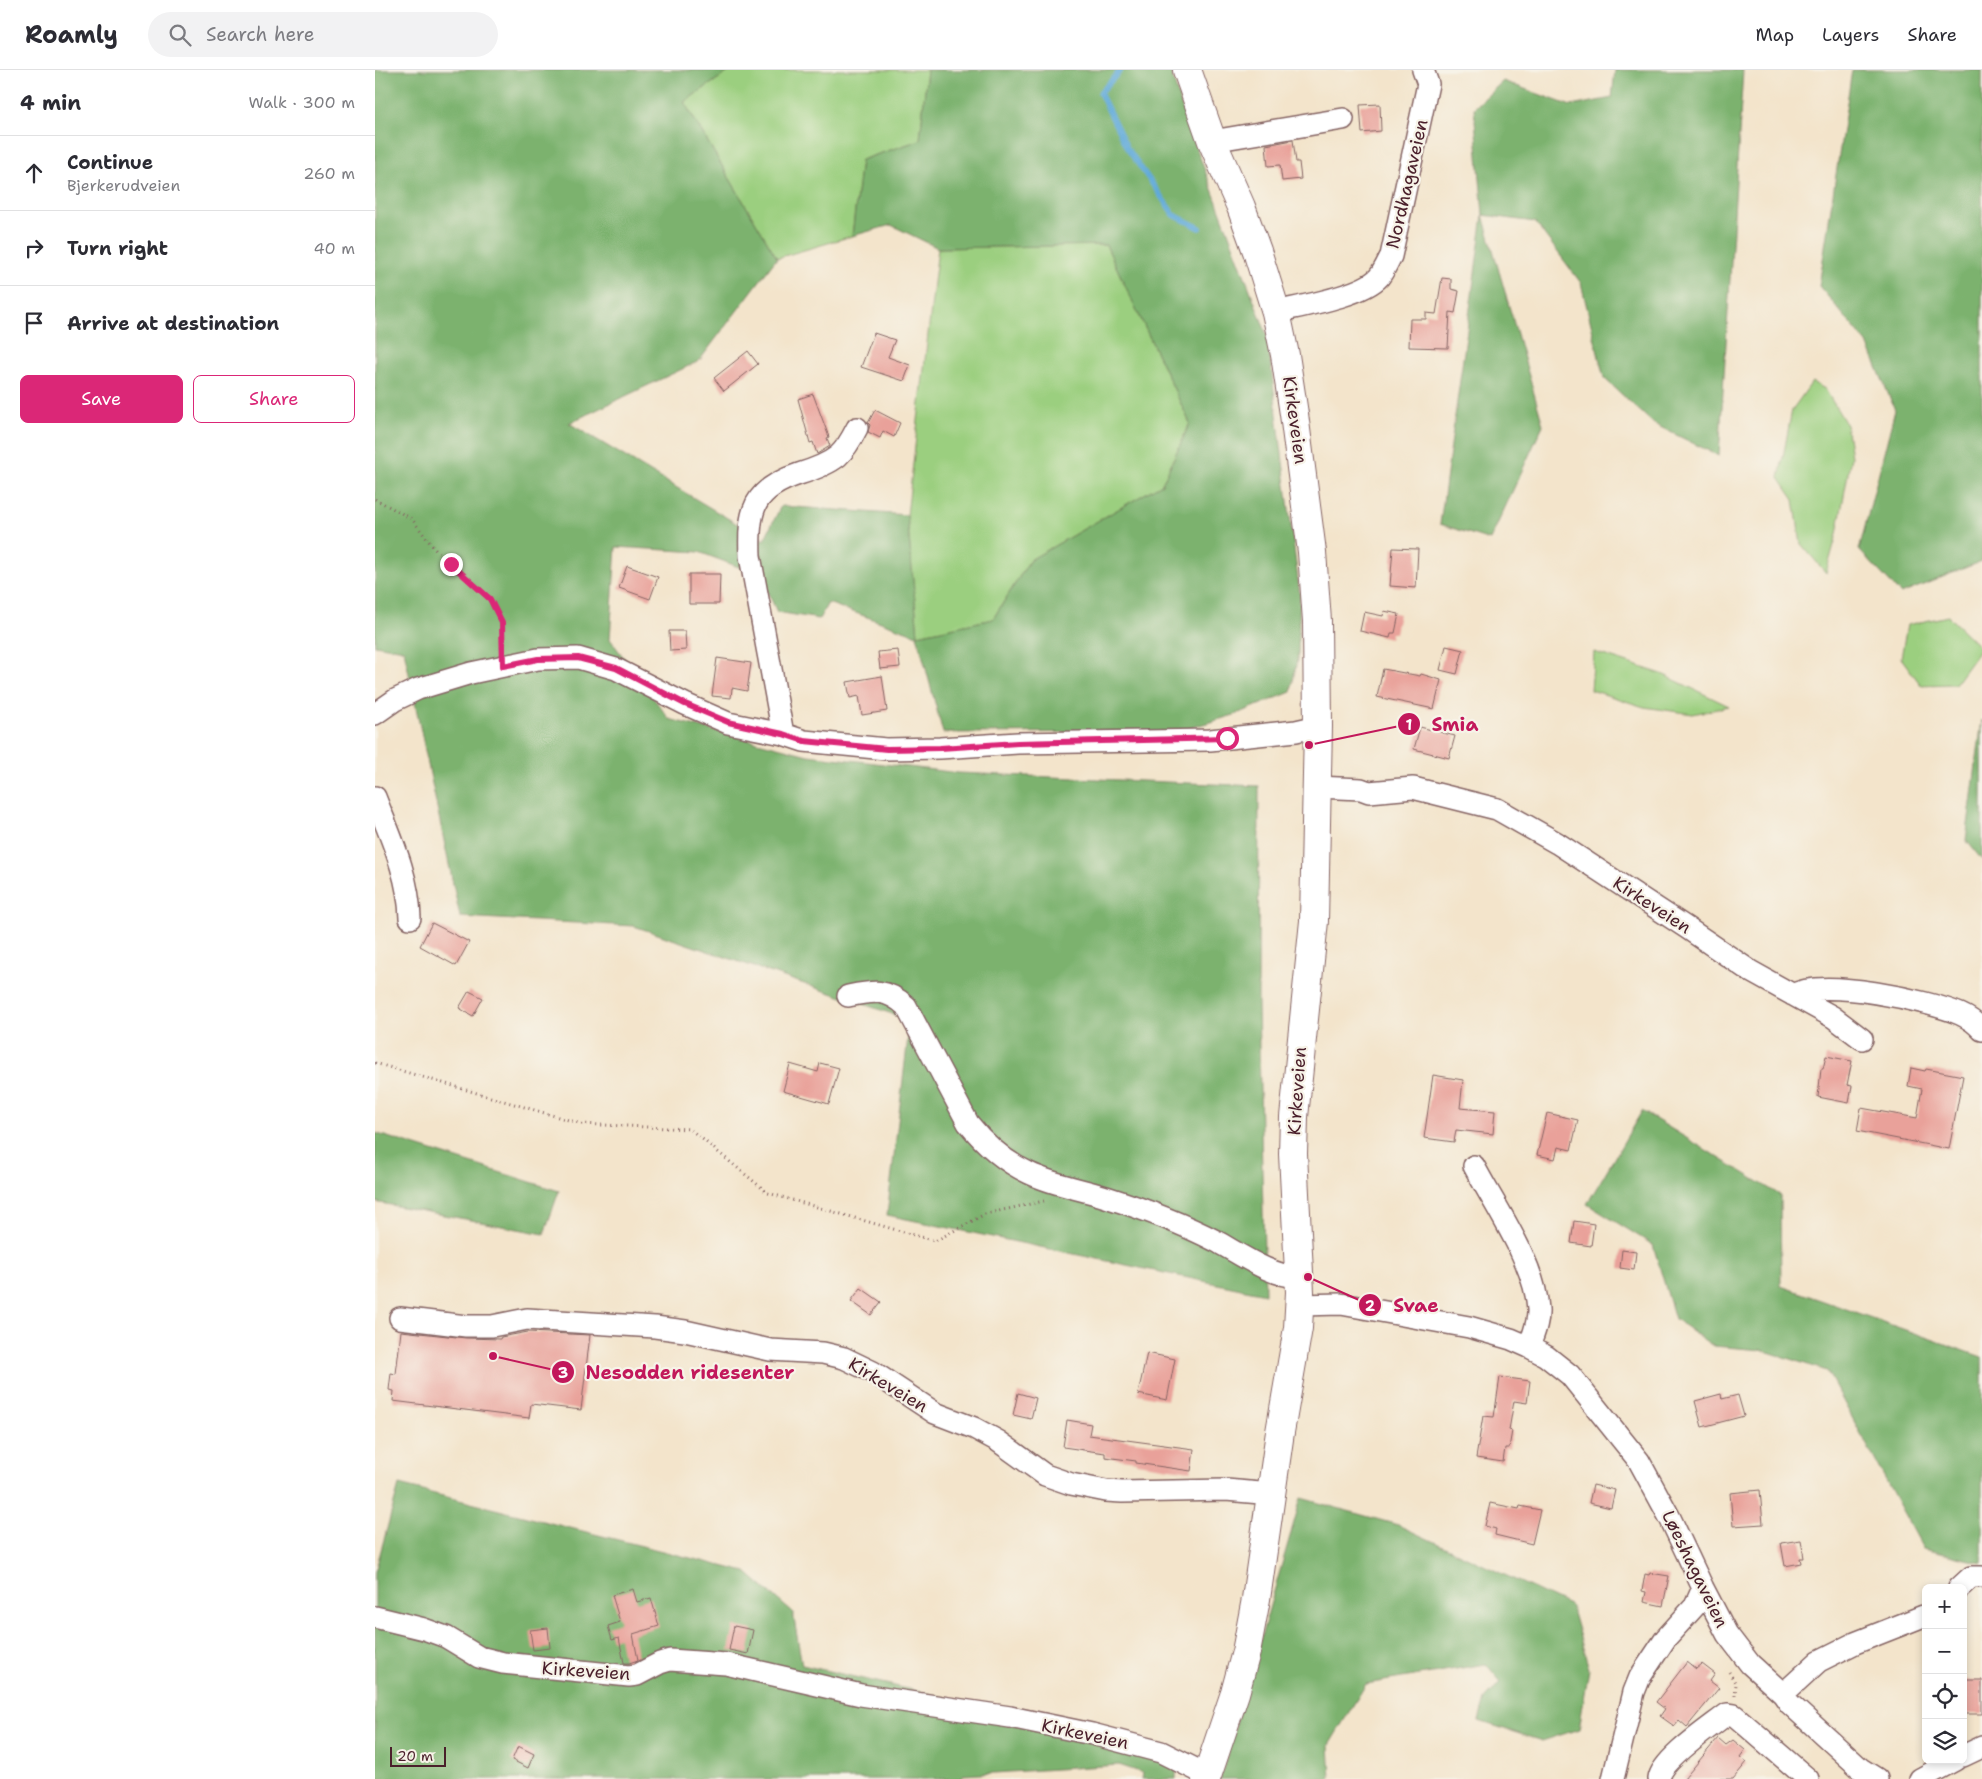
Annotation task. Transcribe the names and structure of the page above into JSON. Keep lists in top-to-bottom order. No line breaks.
{"streets":{"main road":["Kirkeveien"],"street":["Nordhagaveien","Løeshagaveien"]},"crossings":[["Nordhagaveien","Kirkeveien"],["Kirkeveien","Løeshagaveien"]],"places":["Smia","Svae","Nesodden ridesenter"],"scale_bar":"20 m","page":{"header":"Roamly","search":"Search here","nav":["Map","Layers","Share"],"heading":["4 min","Walk · 300 m"],"list":[["Continue","Bjerkerudveien","260 m"],["Turn right","40 m"],"Arrive at destination"],"buttons":["Save","Share"],"map_buttons":["+","−"],"scale":"20 m"}}
